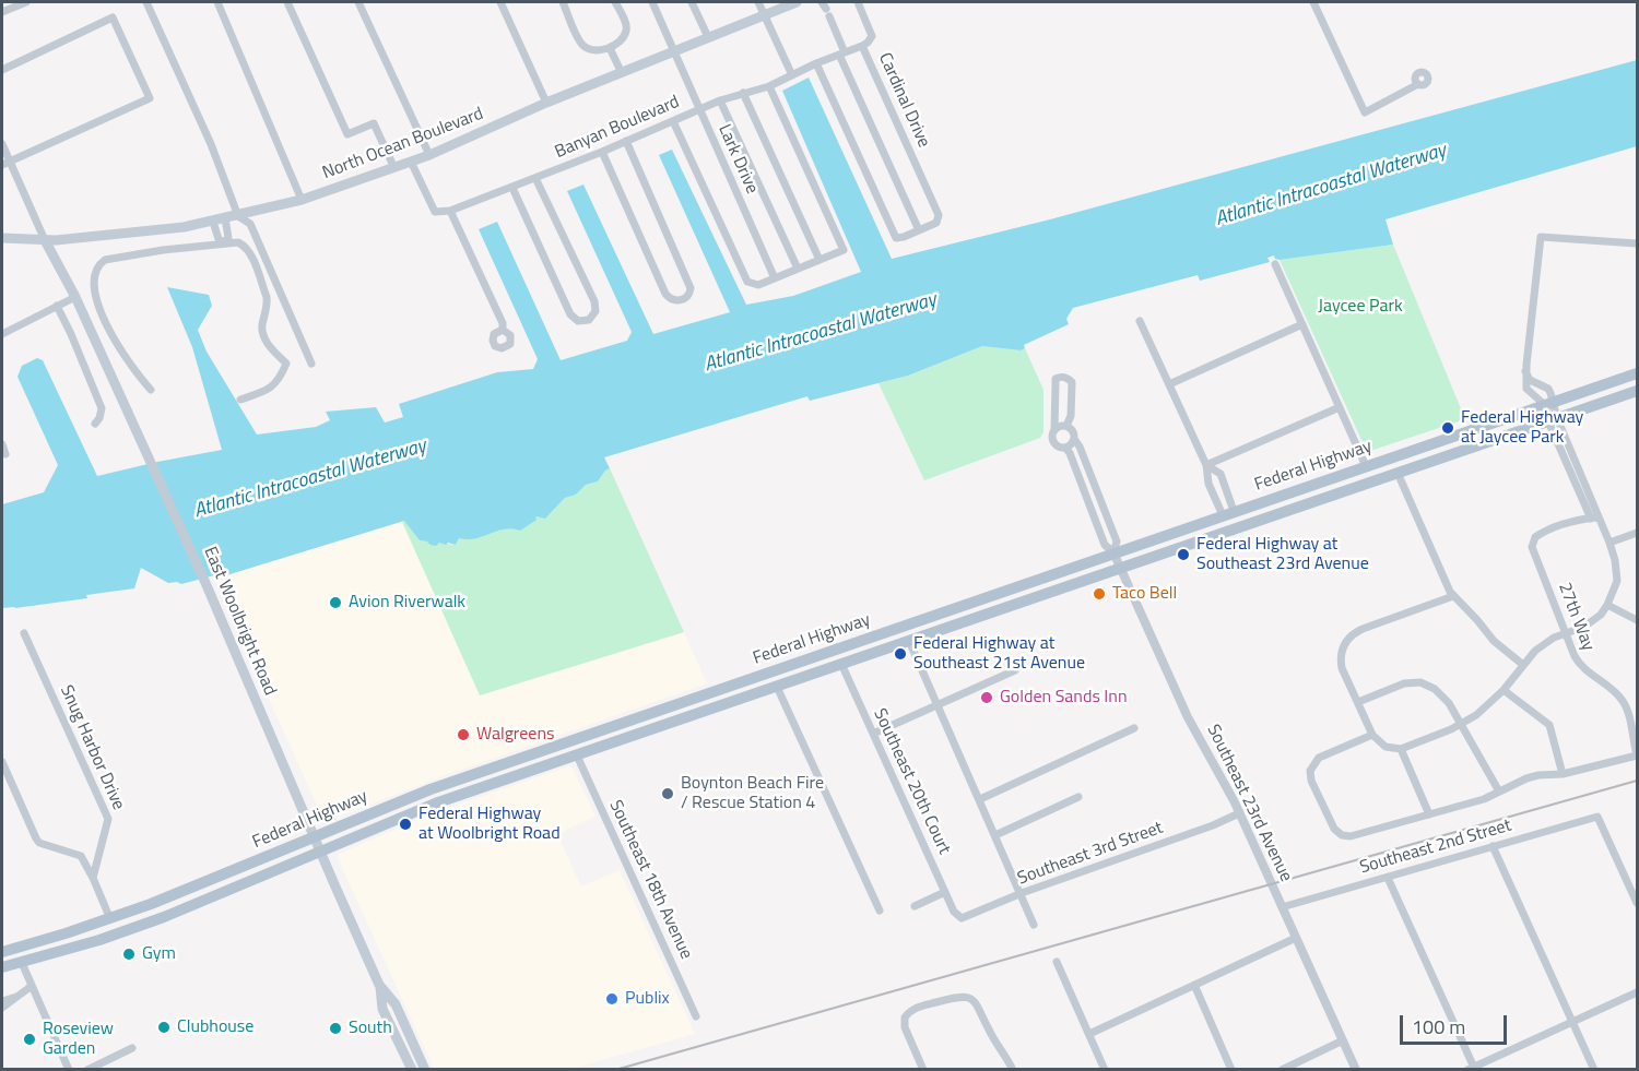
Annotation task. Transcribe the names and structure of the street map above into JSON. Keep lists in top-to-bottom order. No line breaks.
{"streets":{"main road":["North Ocean Boulevard","Federal Highway","East Woolbright Road"],"street":["Cardinal Drive","Banyan Boulevard","Lark Drive","27th Way","Snug Harbor Drive","Southeast 20th Court","Southeast 23rd Avenue","Southeast 2nd Street","Southeast 3rd Street","Southeast 18th Avenue"]},"crossings":[["Cardinal Drive","Banyan Boulevard"],["Banyan Boulevard","Lark Drive"],["North Ocean Boulevard","Lark Drive"],["North Ocean Boulevard","East Woolbright Road"],["Federal Highway","East Woolbright Road"],["Federal Highway","Southeast 20th Court"],["Federal Highway","Southeast 23rd Avenue"],["Federal Highway","Southeast 18th Avenue"],["Southeast 20th Court","Southeast 3rd Street"],["Southeast 23rd Avenue","Southeast 2nd Street"],["Southeast 23rd Avenue","Southeast 3rd Street"]],"water":["Atlantic Intracoastal Waterway"],"parks":["Jaycee Park"],"places":["Federal Highway at Jaycee Park","Federal Highway at Southeast 23rd Avenue","Taco Bell","Avion Riverwalk","Federal Highway at Southeast 21st Avenue","Golden Sands Inn","Walgreens","Boynton Beach Fire / Rescue Station 4","Federal Highway at Woolbright Road","Gym","Publix","Clubhouse","South","Roseview Garden"],"scale_bar":"100 m"}
